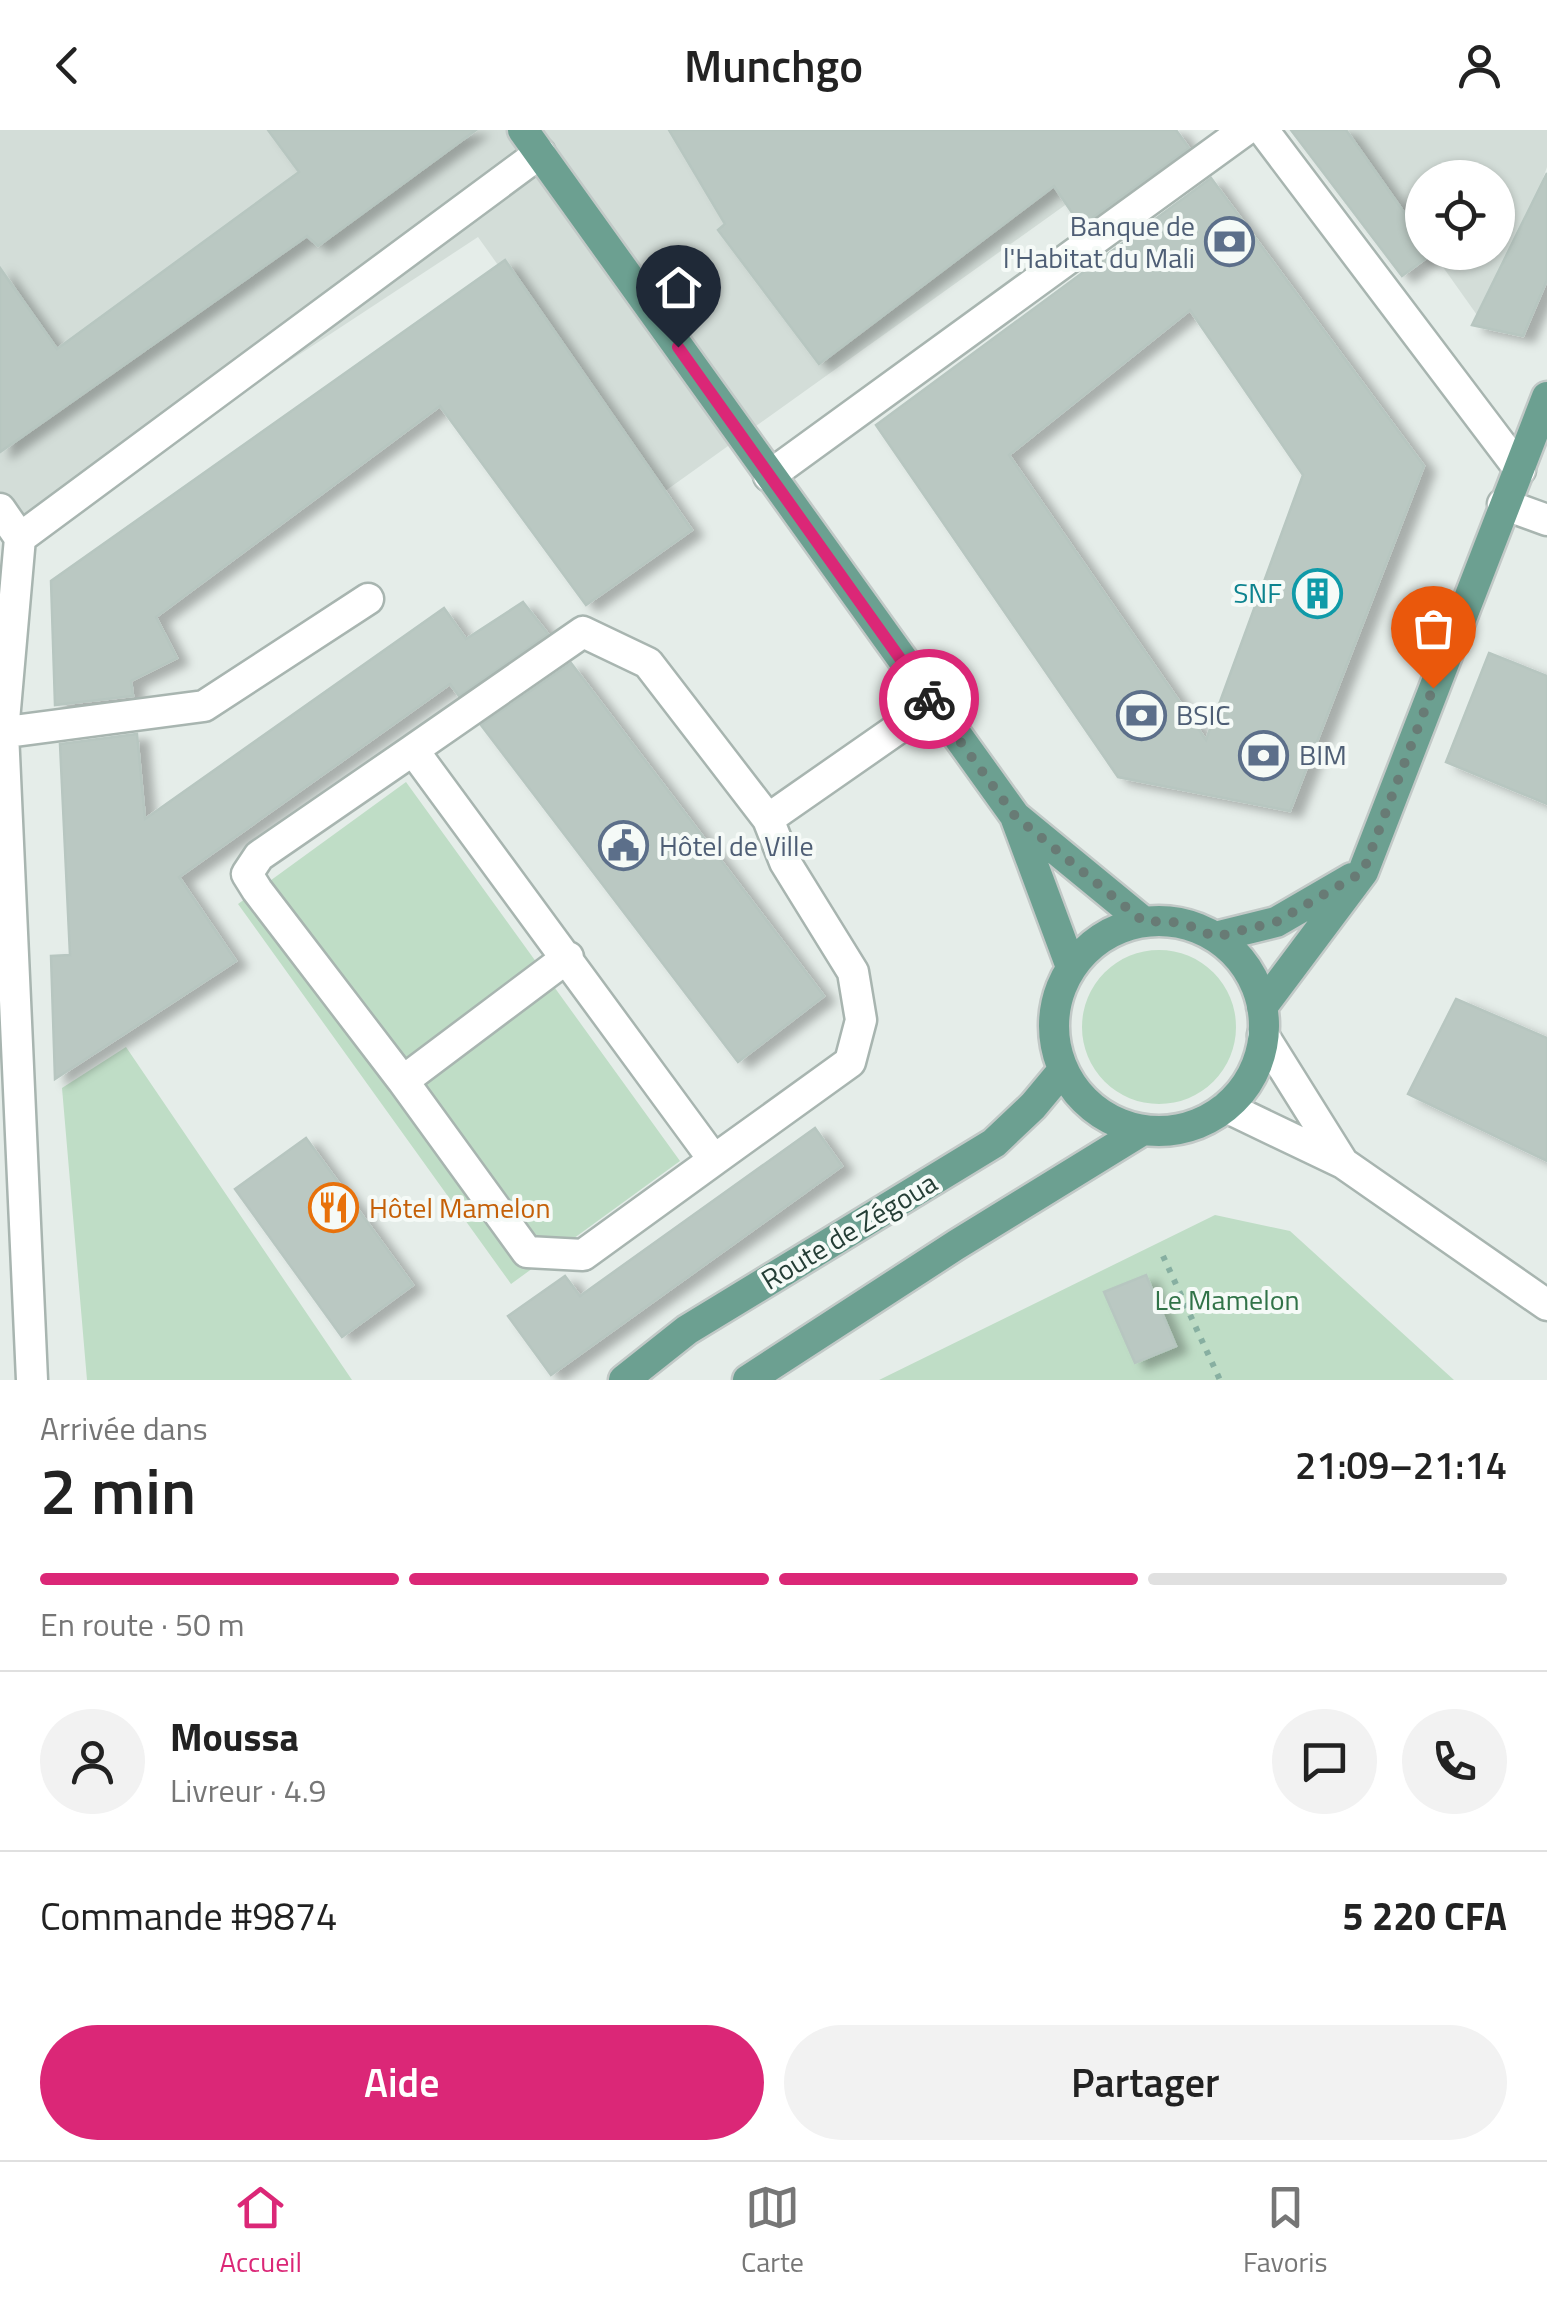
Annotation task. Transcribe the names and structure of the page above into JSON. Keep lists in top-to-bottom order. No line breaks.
{"streets":{"main road":["Route de Zégoua"]},"parks":["Le Mamelon"],"places":{"bank":["Banque de l'Habitat du Mali","BSIC","BIM"],"building":["SNF"],"public building":["Hôtel de Ville"],"restaurant":["Hôtel Mamelon"]},"page":{"header":"Munchgo","heading":["2 min","Arrivée dans","21:09–21:14"],"panel":["Moussa","Livreur · 4.9","Commande #9874","5 220 CFA"],"bar":"En route · 50 m","buttons":["Aide","Partager"],"tabs":["Accueil","Carte","Favoris"]}}
